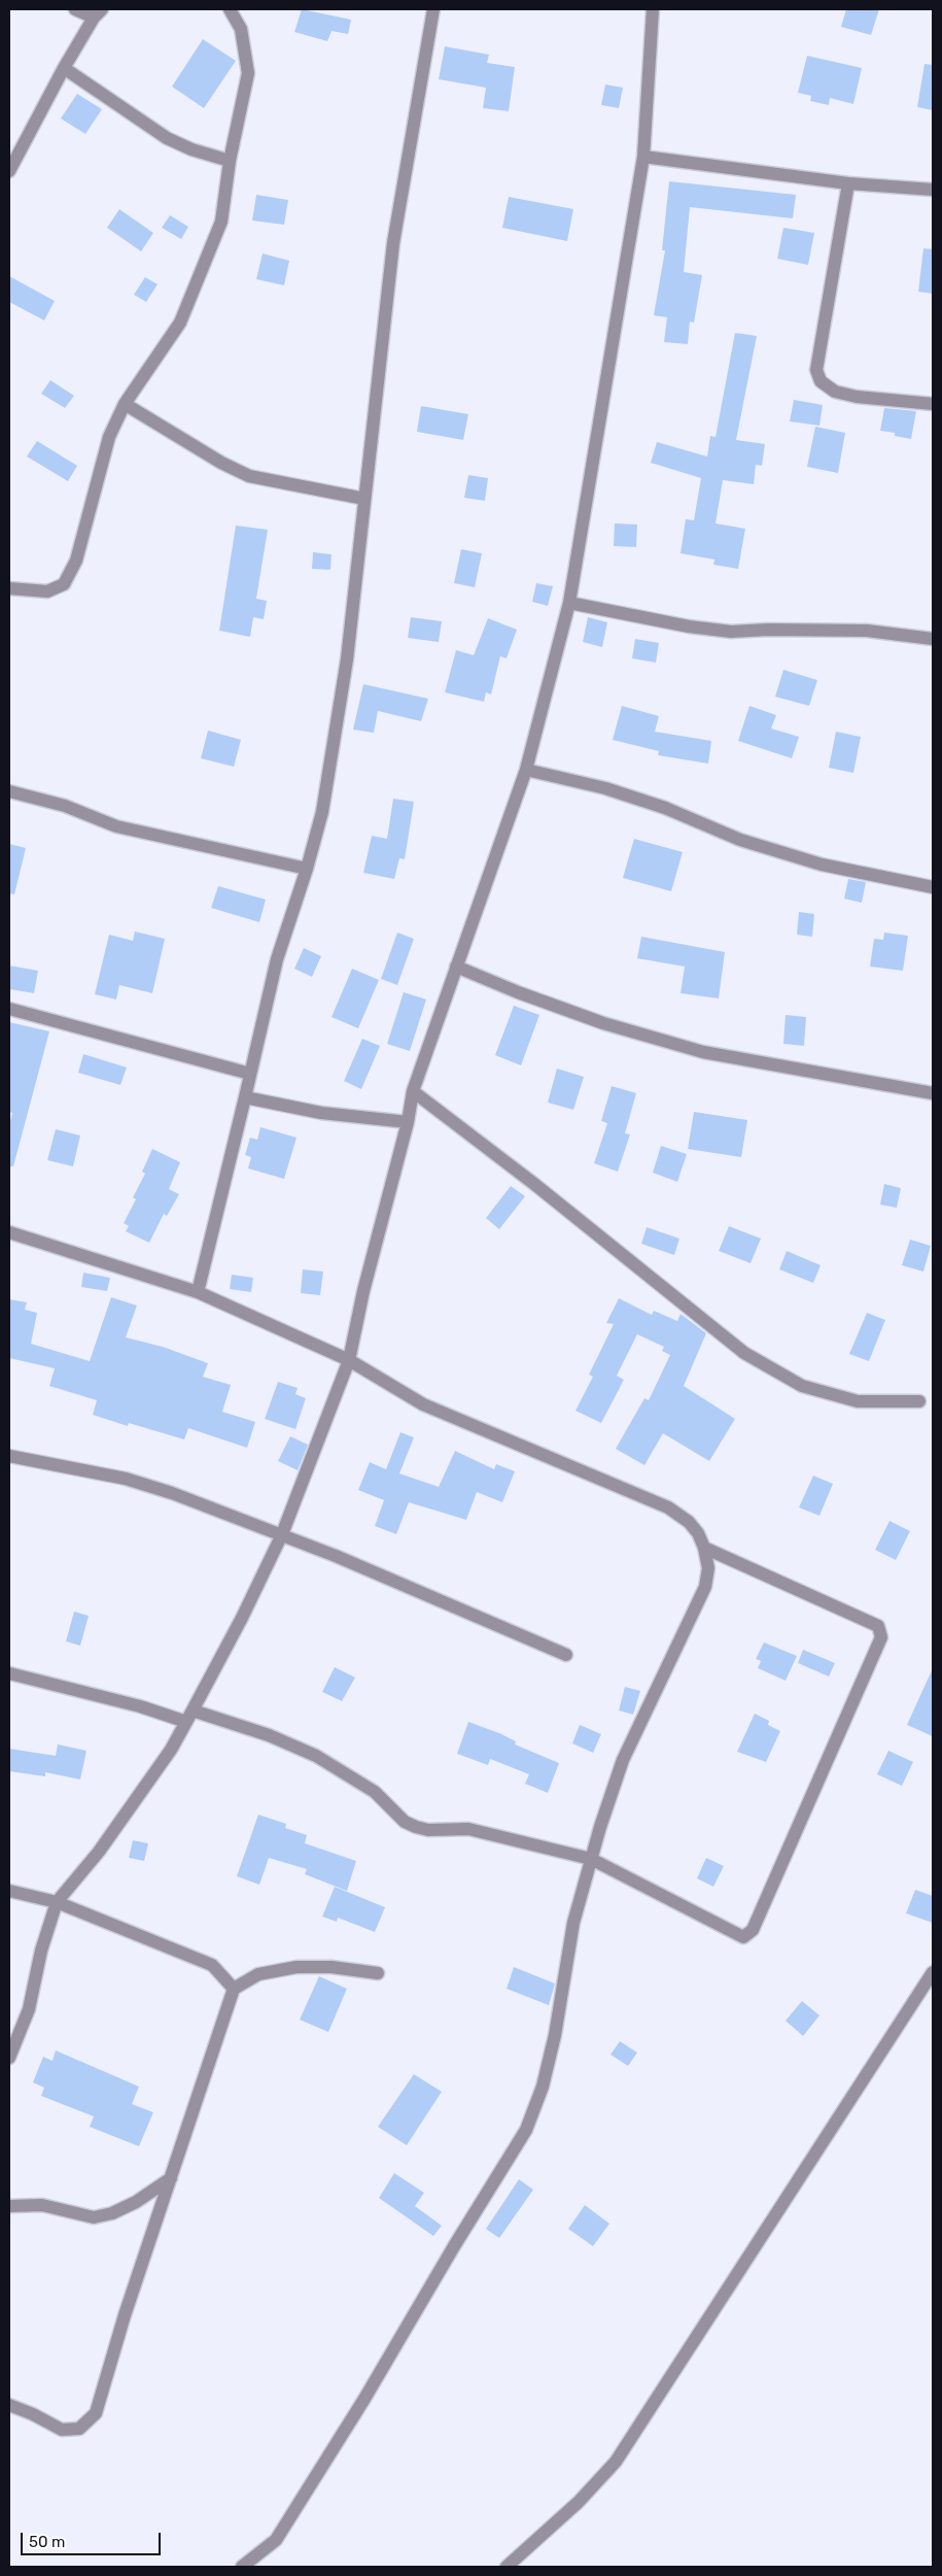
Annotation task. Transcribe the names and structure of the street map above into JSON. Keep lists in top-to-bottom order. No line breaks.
{"scale_bar":"50 m"}
